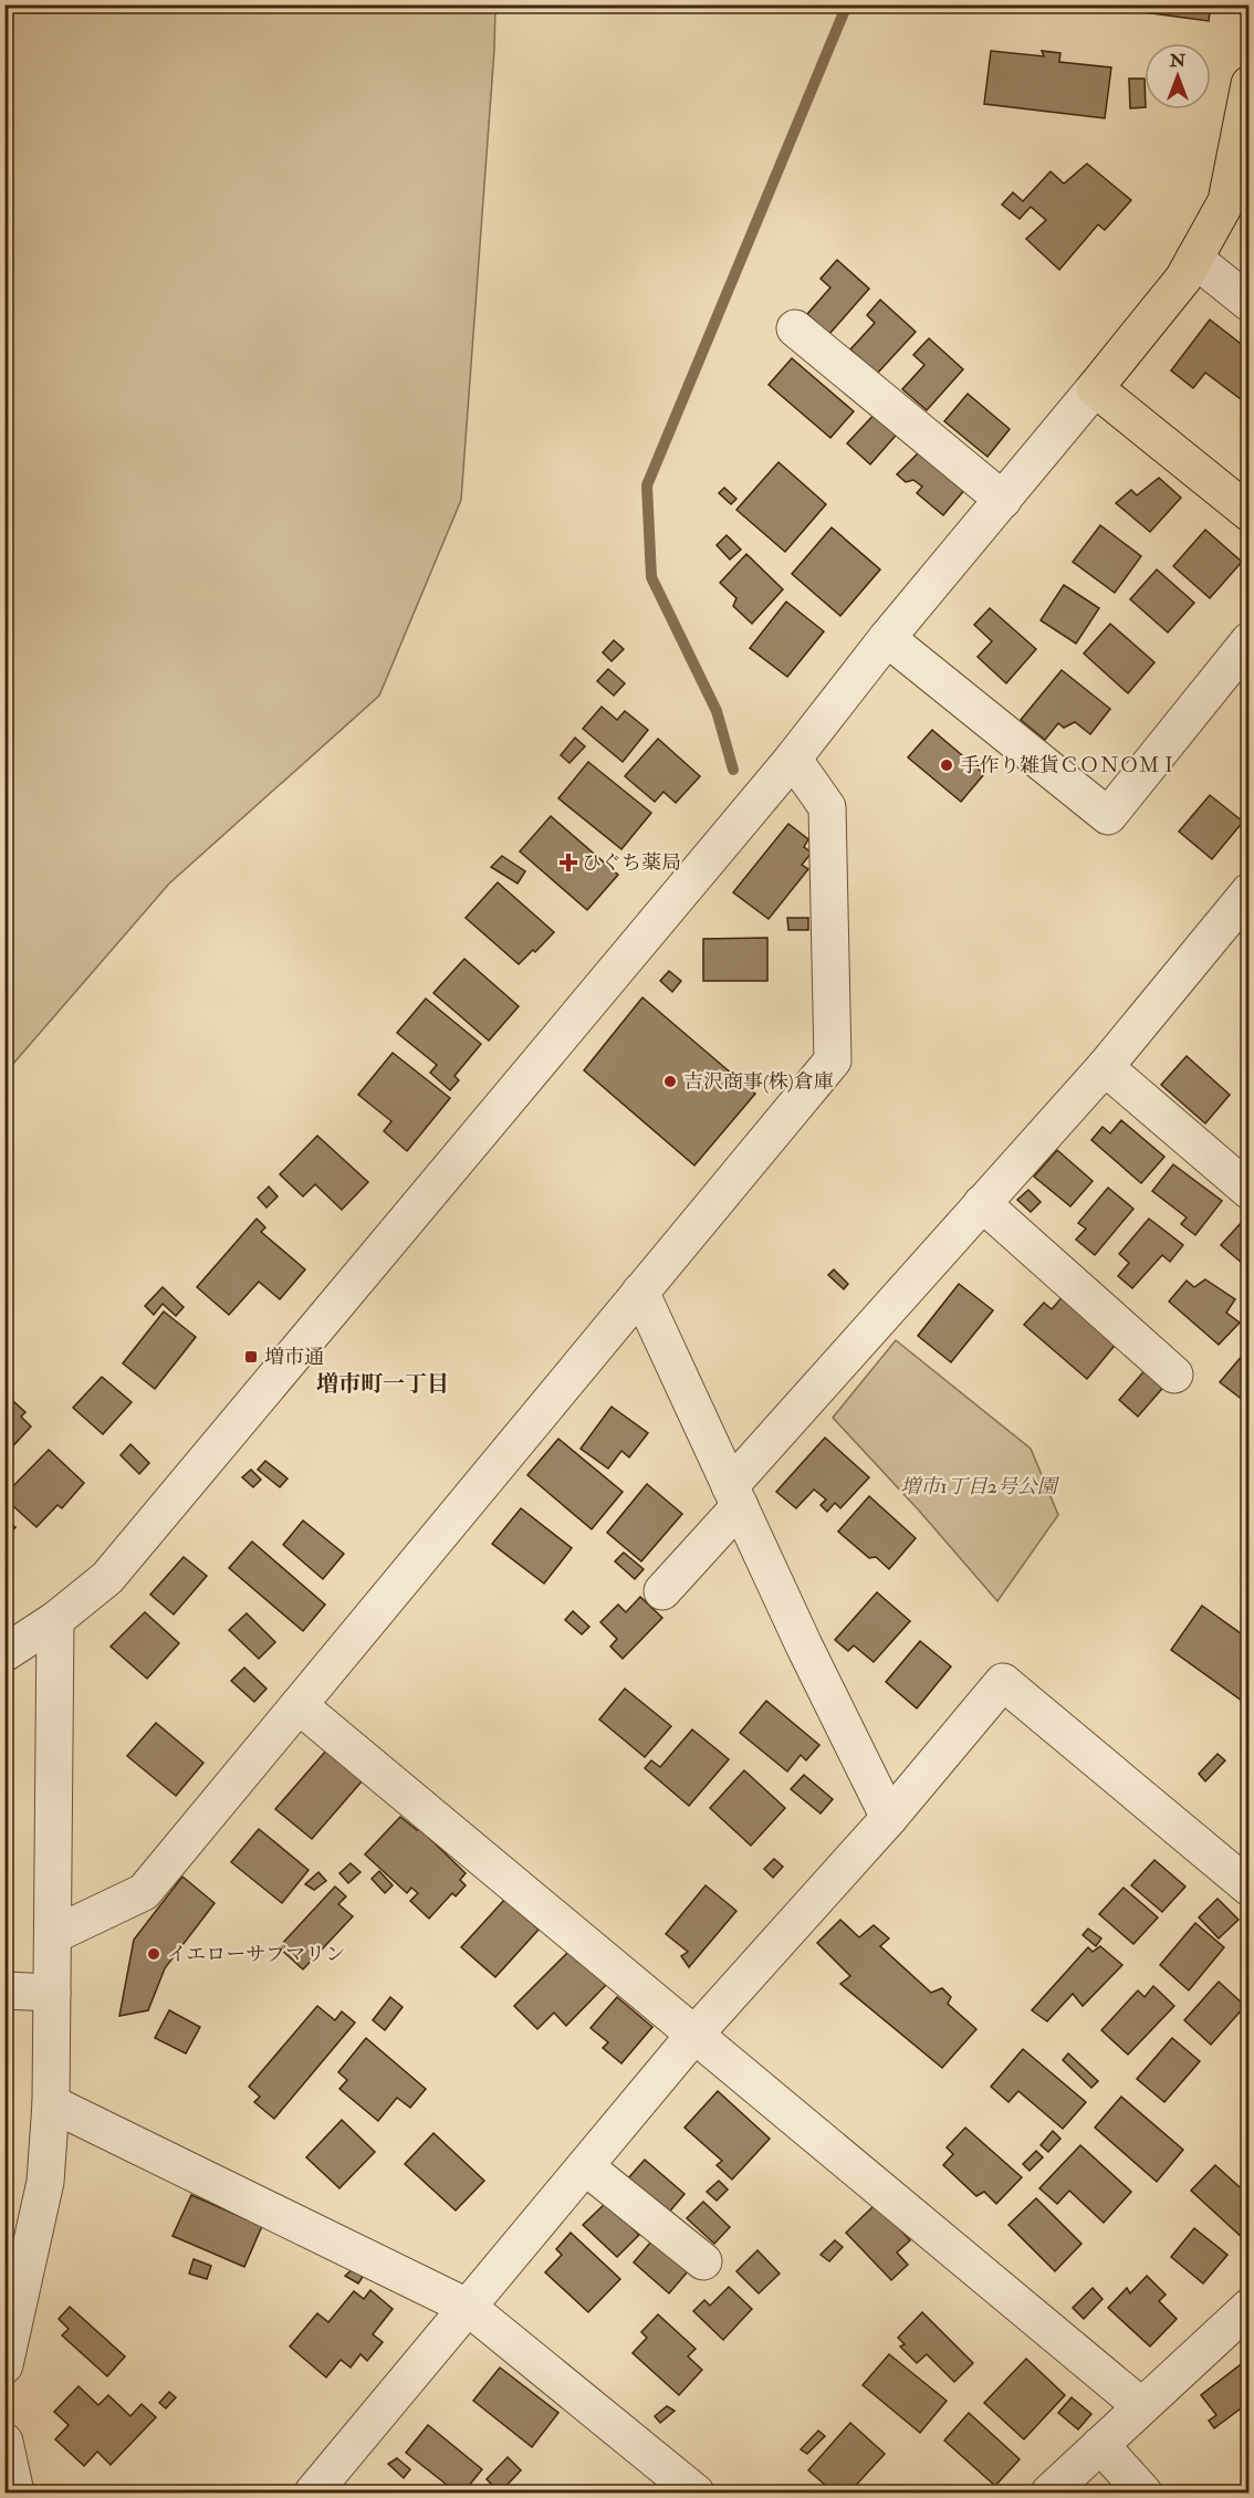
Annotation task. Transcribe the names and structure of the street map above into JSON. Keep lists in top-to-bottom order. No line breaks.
{"districts":["増市町一丁目"],"parks":["増市1丁目2号公園"],"places":{"other":["手作り雑貨ＣＯＮＯＭＩ","吉沢商事(株)倉庫","イエローサブマリン"],"health":["ひぐち薬局"],"transit":["増市通"]},"north":"top"}
